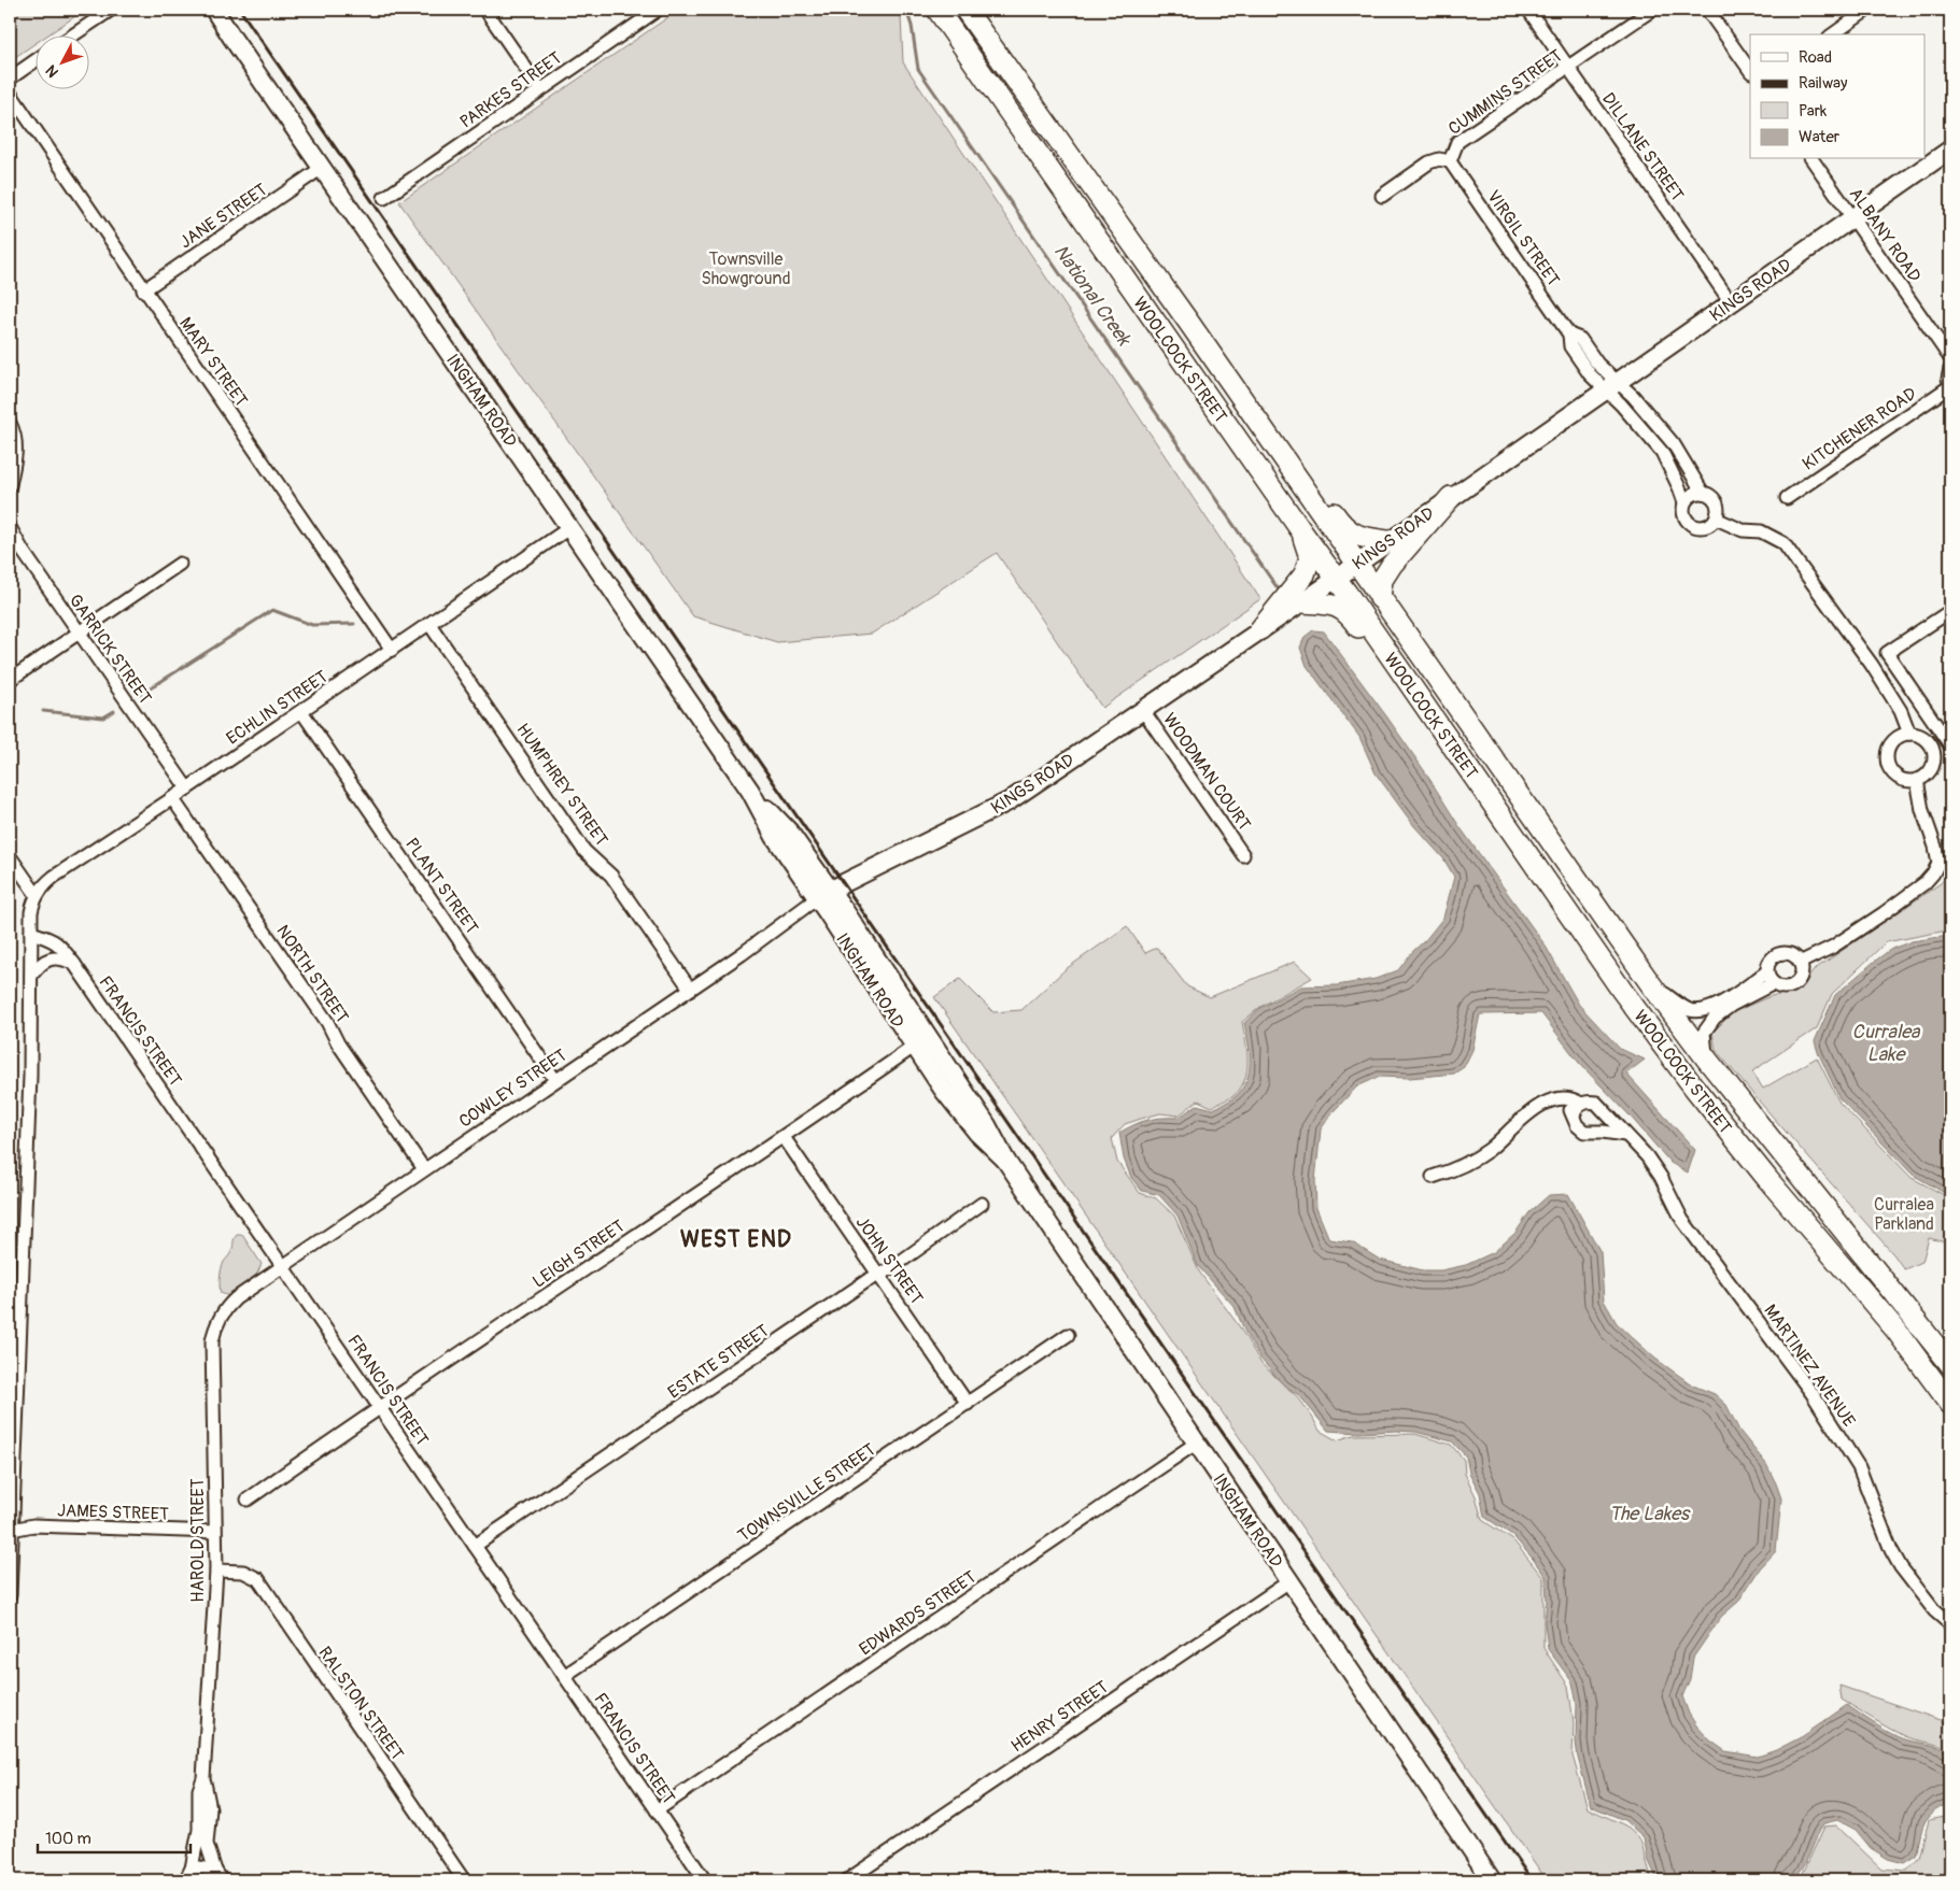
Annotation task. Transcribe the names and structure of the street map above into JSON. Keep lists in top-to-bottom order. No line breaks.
{"streets":{"main road":["KINGS ROAD","WOOLCOCK STREET","INGHAM ROAD"],"street":["PARKES STREET","CUMMINS STREET","DILLANE STREET","JANE STREET","ALBANY ROAD","VIRGIL STREET","MARY STREET","KITCHENER ROAD","GARRICK STREET","ECHLIN STREET","WOODMAN COURT","HUMPHREY STREET","PLANT STREET","NORTH STREET","FRANCIS STREET","COWLEY STREET","LEIGH STREET","JOHN STREET","ESTATE STREET","MARTINEZ AVENUE","TOWNSVILLE STREET","JAMES STREET","HAROLD STREET","EDWARDS STREET","RALSTON STREET","HENRY STREET"]},"crossings":[["CUMMINS STREET","DILLANE STREET"],["CUMMINS STREET","VIRGIL STREET"],["DILLANE STREET","KINGS ROAD"],["JANE STREET","MARY STREET"],["JANE STREET","INGHAM ROAD"],["ALBANY ROAD","KINGS ROAD"],["VIRGIL STREET","KINGS ROAD"],["KINGS ROAD","WOOLCOCK STREET"],["KINGS ROAD","INGHAM ROAD"],["KINGS ROAD","WOODMAN COURT"],["KINGS ROAD","COWLEY STREET"],["MARY STREET","ECHLIN STREET"],["INGHAM ROAD","ECHLIN STREET"],["INGHAM ROAD","COWLEY STREET"],["INGHAM ROAD","LEIGH STREET"],["INGHAM ROAD","EDWARDS STREET"],["INGHAM ROAD","HENRY STREET"],["GARRICK STREET","ECHLIN STREET"],["ECHLIN STREET","HUMPHREY STREET"],["ECHLIN STREET","PLANT STREET"],["ECHLIN STREET","NORTH STREET"],["HUMPHREY STREET","COWLEY STREET"],["PLANT STREET","COWLEY STREET"],["NORTH STREET","COWLEY STREET"],["FRANCIS STREET","COWLEY STREET"],["FRANCIS STREET","LEIGH STREET"],["FRANCIS STREET","ESTATE STREET"],["FRANCIS STREET","TOWNSVILLE STREET"],["FRANCIS STREET","EDWARDS STREET"],["COWLEY STREET","HAROLD STREET"],["LEIGH STREET","JOHN STREET"],["JOHN STREET","ESTATE STREET"],["JOHN STREET","TOWNSVILLE STREET"],["JAMES STREET","HAROLD STREET"],["HAROLD STREET","RALSTON STREET"]],"districts":["WEST END"],"water":["National Creek","Curralea Lake","The Lakes"],"parks":["Townsville Showground","Curralea Parkland"],"legend":["Road","Railway","Park","Water"],"scale_bar":"100 m","north":"bottom left"}
